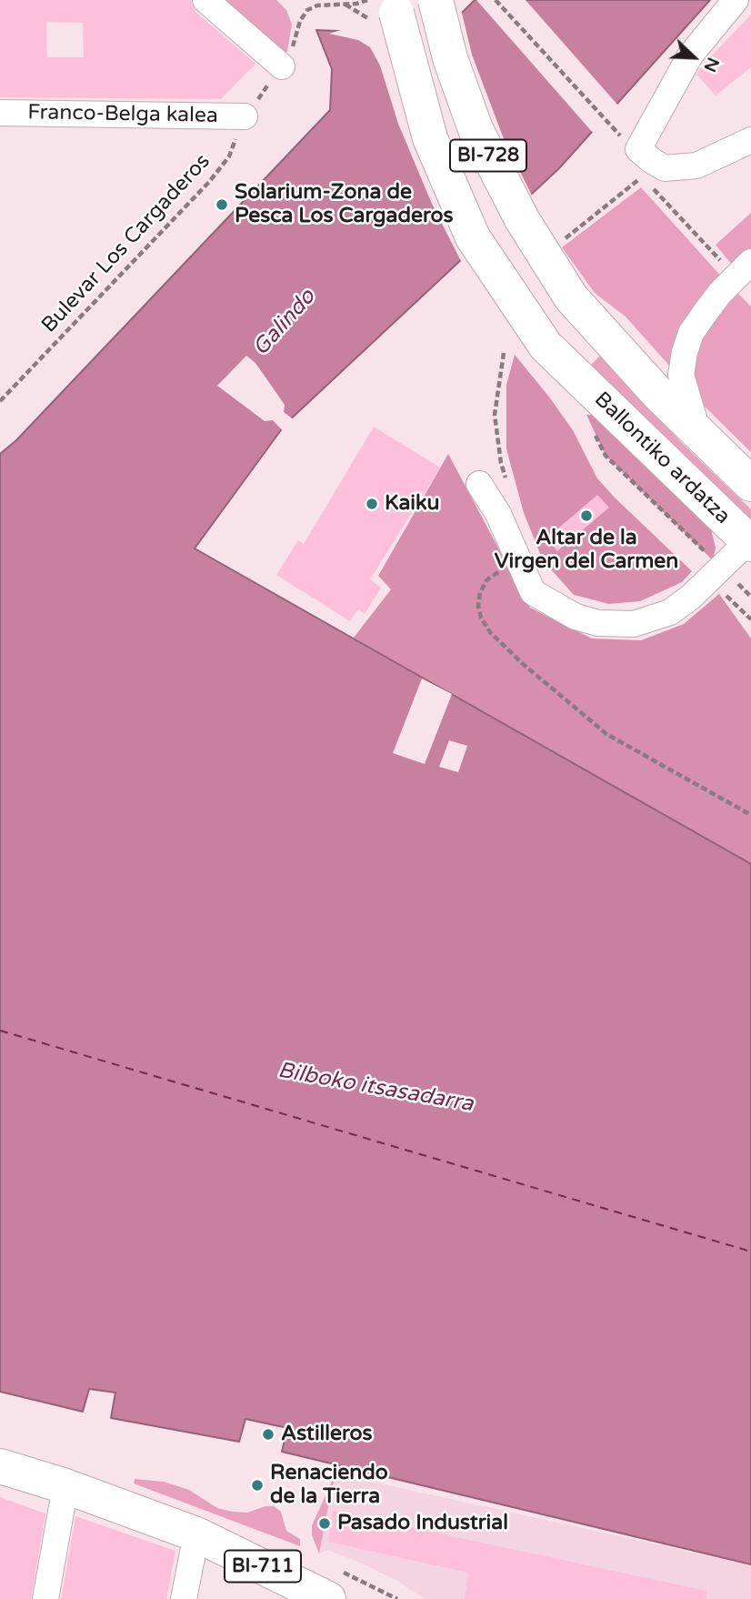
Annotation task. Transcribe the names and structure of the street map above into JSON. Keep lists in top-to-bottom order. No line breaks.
{"streets":{"main road":["BI-728","Ballontiko ardatza","BI-711"],"street":["Franco-Belga kalea"],"path":["Bulevar Los Cargaderos"]},"crossings":[["Franco-Belga kalea","Bulevar Los Cargaderos"]],"water":["Galindo","Bilboko itsasadarra"],"places":["Solarium-Zona de Pesca Los Cargaderos","Kaiku","Altar de la Virgen del Carmen","Astilleros","Renaciendo de la Tierra","Pasado Industrial"],"north":"bottom right"}
